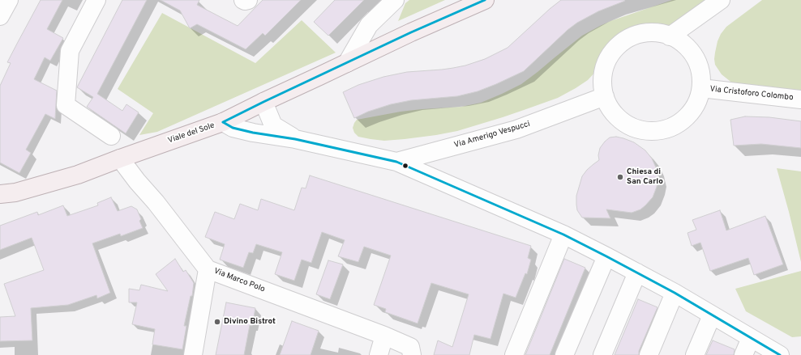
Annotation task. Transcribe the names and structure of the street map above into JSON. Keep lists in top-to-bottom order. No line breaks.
{"streets":{"main road":["Viale del Sole"],"street":["Via Cristoforo Colombo","Via Amerigo Vespucci","Via Marco Polo"]},"crossings":[["Via Cristoforo Colombo","Via Amerigo Vespucci"],["Viale del Sole","Via Marco Polo"]],"places":["Chiesa di San Carlo","Divino Bistrot"]}
